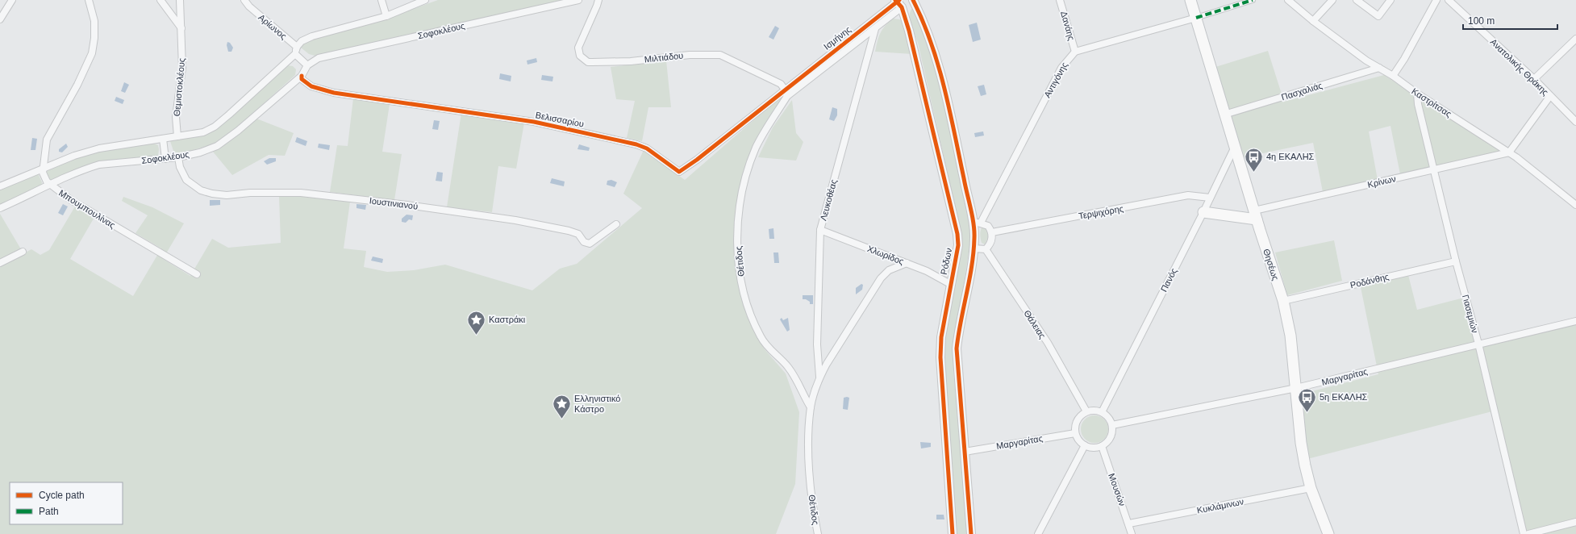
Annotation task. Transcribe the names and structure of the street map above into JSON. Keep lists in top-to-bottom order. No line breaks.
{"streets":{"main road":["Θησέως"],"street":["Δανάης","Αρίωνος","Σοφοκλέους","Ισμήνης","Μιλτιάδου","Ανατολικής Θράκης","Αντιγόνης","Θεμιστοκλέους","Πασχαλιάς","Καστρίτσας","Βελισσαρίου","Κρίνων","Λευκοθέας","Ιουστινιανού","Μπουμπουλίνας","Τερψιχόρης","Χλωρίδος","Θέτιδος","Ρόδων","Πανός","Ροδάνθης","Γιασεμιών","Θάλειας","Μαργαρίτας","Μουσών","Κυκλάμινων"]},"crossings":[["Δανάης","Αντιγόνης"],["Σοφοκλέους","Βελισσαρίου"],["Σοφοκλέους","Ιουστινιανού"],["Σοφοκλέους","Μπουμπουλίνας"],["Ισμήνης","Μιλτιάδου"],["Ισμήνης","Βελισσαρίου"],["Ισμήνης","Λευκοθέας"],["Ισμήνης","Θέτιδος"],["Ισμήνης","Ρόδων"],["Μιλτιάδου","Βελισσαρίου"],["Μιλτιάδου","Θέτιδος"],["Πασχαλιάς","Καστρίτσας"],["Πασχαλιάς","Θησέως"],["Καστρίτσας","Κρίνων"],["Καστρίτσας","Γιασεμιών"],["Βελισσαρίου","Θέτιδος"],["Κρίνων","Θησέως"],["Κρίνων","Γιασεμιών"],["Λευκοθέας","Χλωρίδος"],["Λευκοθέας","Θέτιδος"],["Τερψιχόρης","Πανός"],["Χλωρίδος","Θέτιδος"],["Χλωρίδος","Ρόδων"],["Θησέως","Πανός"],["Θησέως","Ροδάνθης"],["Θησέως","Μαργαρίτας"],["Θησέως","Κυκλάμινων"],["Πανός","Θάλειας"],["Πανός","Μαργαρίτας"],["Πανός","Μουσών"],["Ροδάνθης","Γιασεμιών"],["Γιασεμιών","Μαργαρίτας"],["Θάλειας","Μαργαρίτας"],["Θάλειας","Μουσών"],["Μαργαρίτας","Μουσών"],["Μουσών","Κυκλάμινων"]],"places":{"bus stop":["4η ΕΚΑΛΗΣ","5η ΕΚΑΛΗΣ"],"place":["Καστράκι","Ελληνιστικό Κάστρο"]},"legend":["Cycle path","Path"],"scale_bar":"100 m"}
